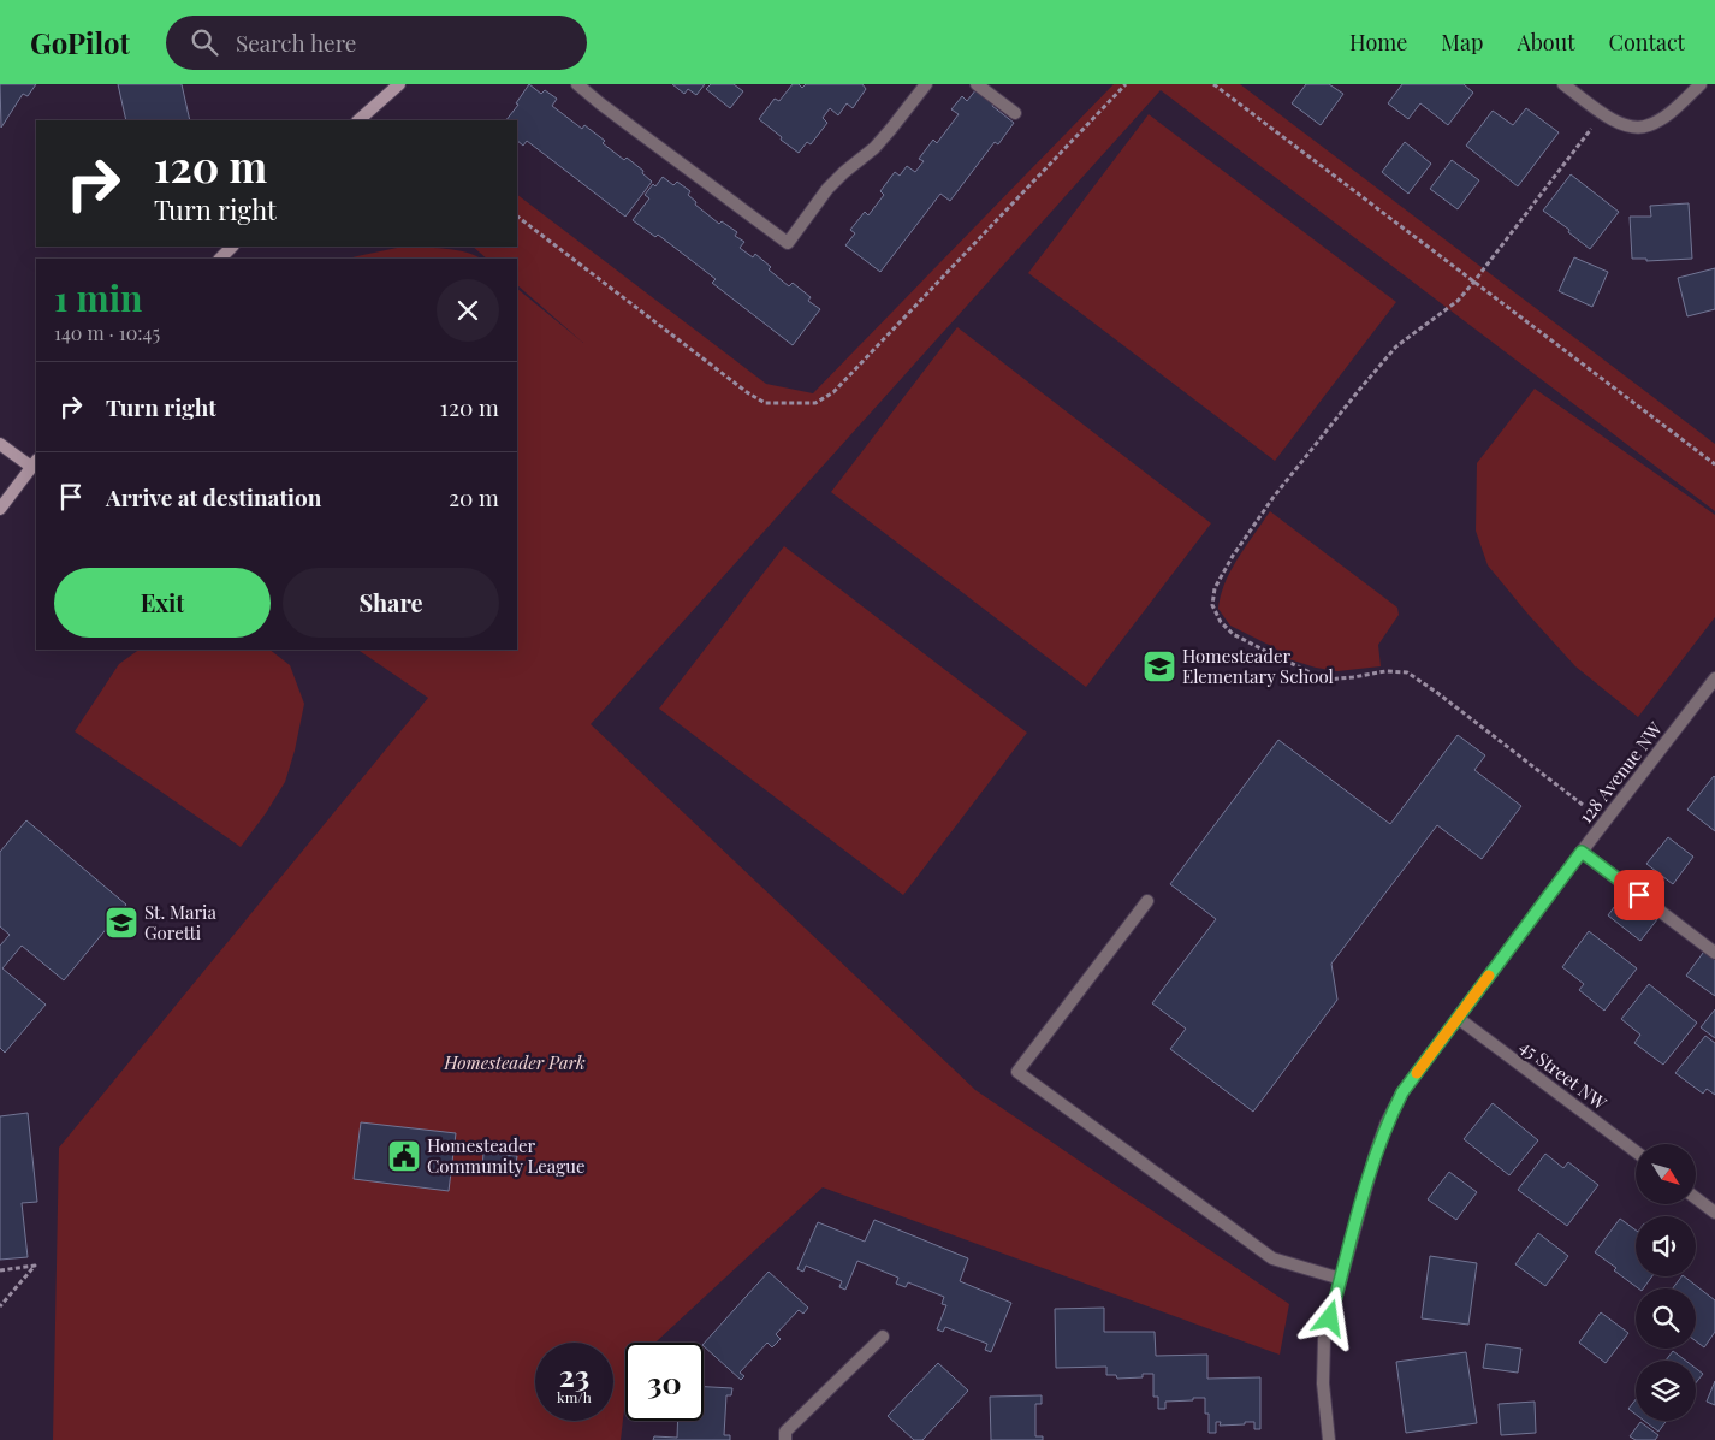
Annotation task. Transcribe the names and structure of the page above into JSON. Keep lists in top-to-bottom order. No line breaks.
{"streets":{"street":["128 Avenue NW","45 Street NW"]},"crossings":[["128 Avenue NW","45 Street NW"]],"parks":["Homesteader Park"],"places":{"school or university":["Homesteader Elementary School","St. Maria Goretti"],"public building":["Homesteader Community League"]},"north":"bottom right","page":{"header":"GoPilot","search":"Search here","nav":["Home","Map","About","Contact"],"turn":["120 m","Turn right"],"heading":["1 min","140 m · 10:45"],"list":[{"name":"Turn right","value":"120 m"},{"name":"Arrive at destination","value":"20 m"}],"buttons":["Exit","Share"],"speed":"23 km/h","limit":"30"}}
